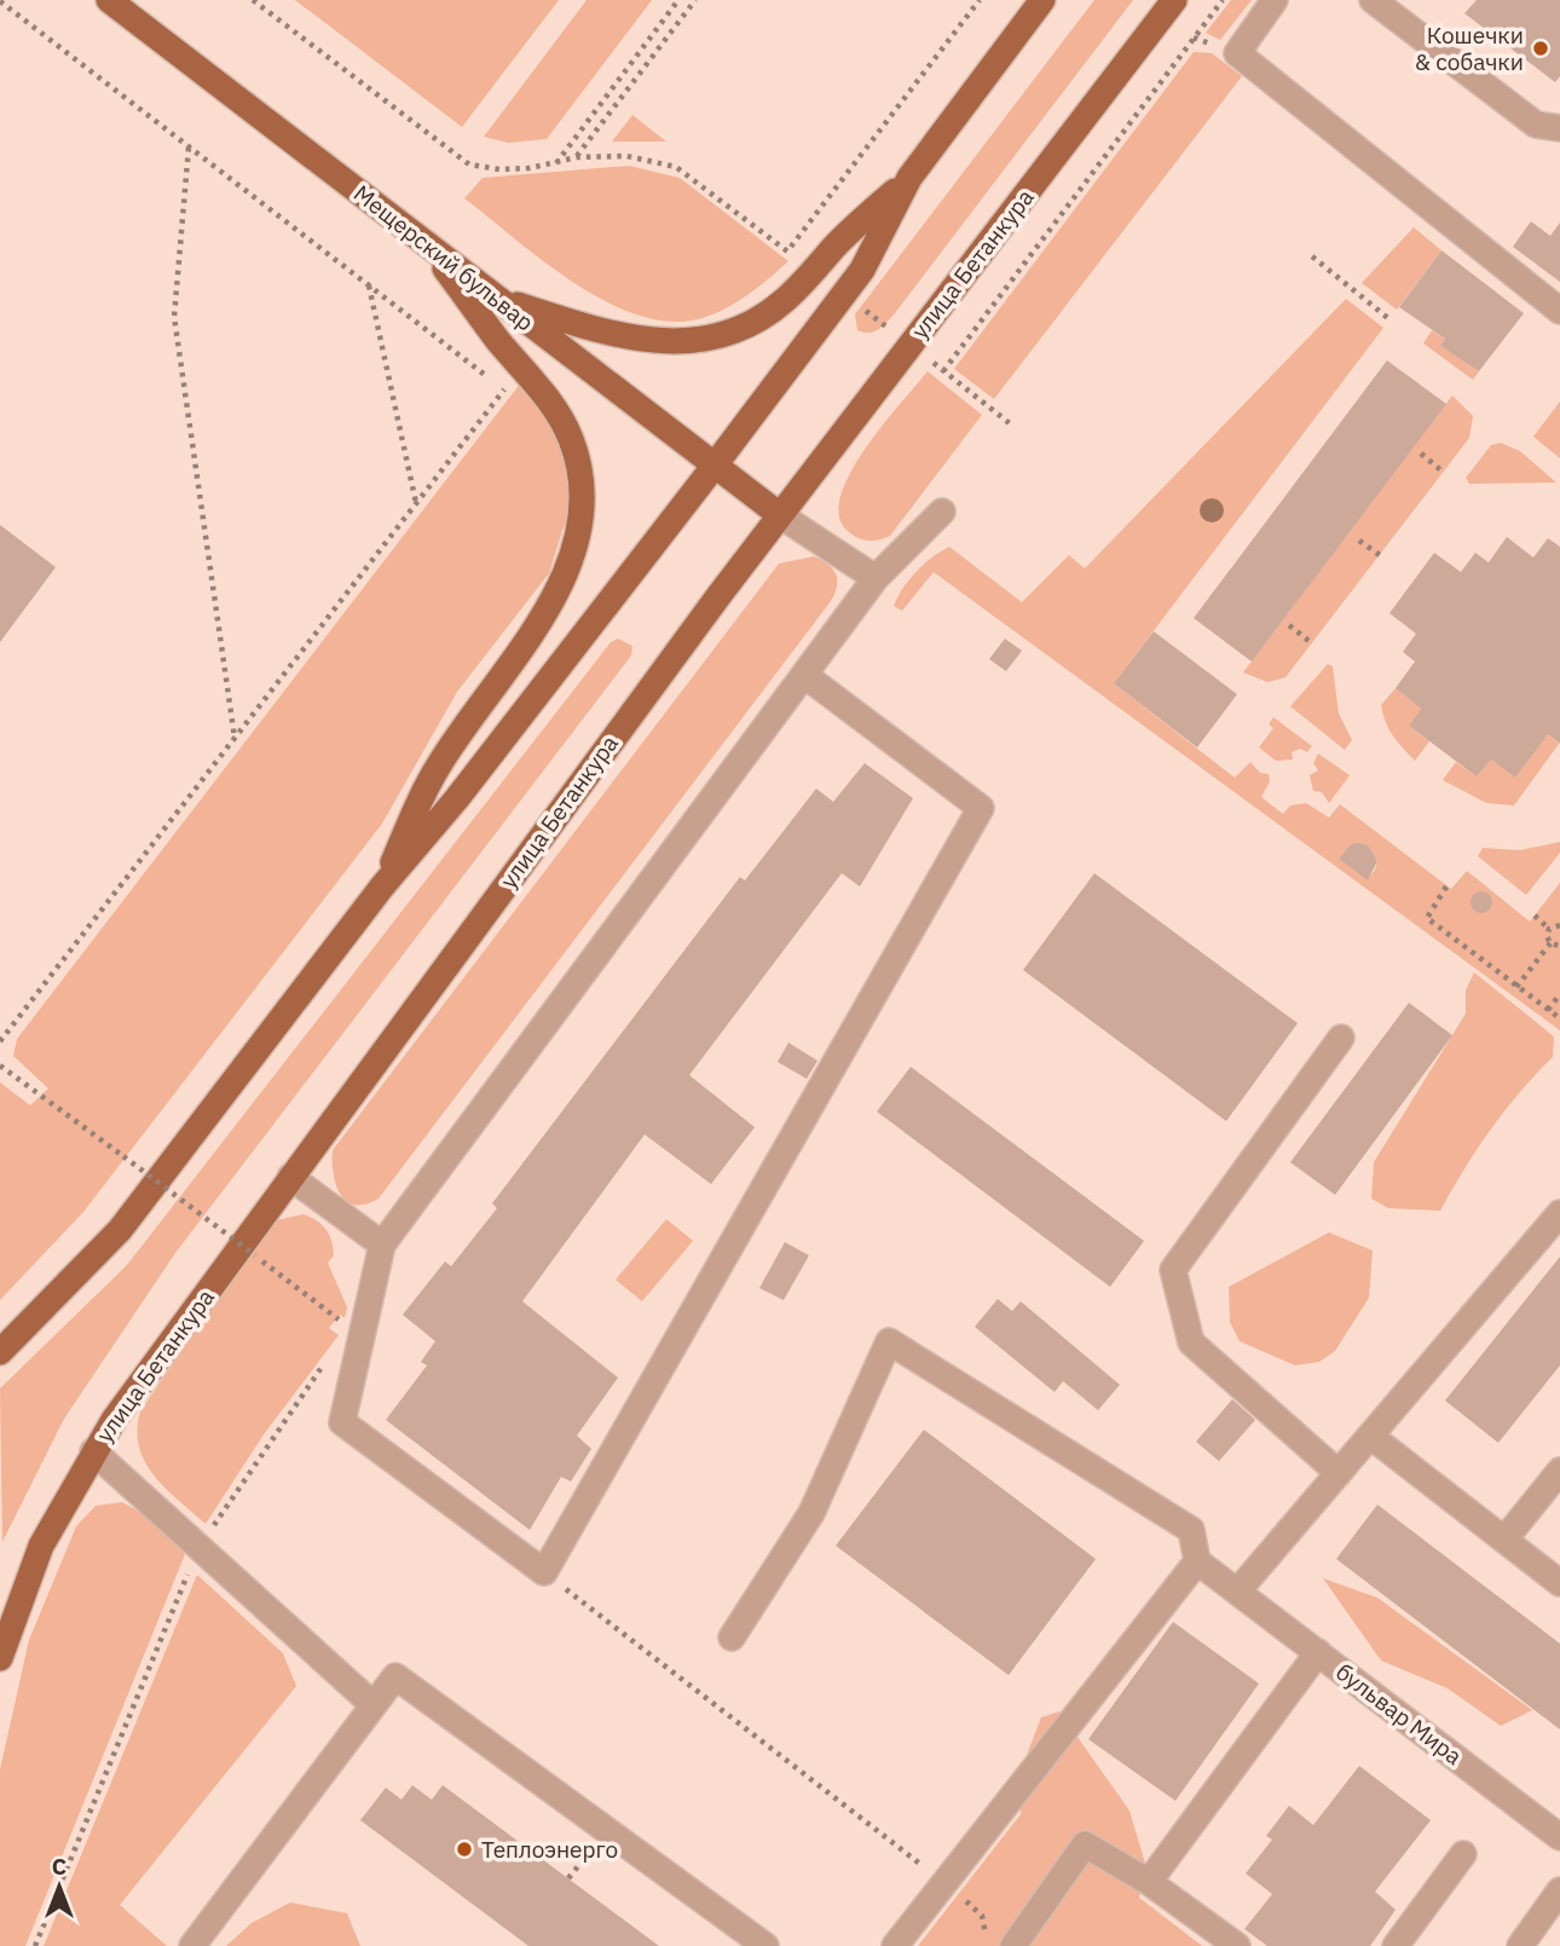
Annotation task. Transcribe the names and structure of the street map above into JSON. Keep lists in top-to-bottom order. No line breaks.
{"streets":{"main road":["Мещерский бульвар","улица Бетанкура"],"street":["бульвар Мира"]},"crossings":[["Мещерский бульвар","улица Бетанкура"]],"places":["Кошечки & собачки","Теплоэнерго"],"north":"top"}
